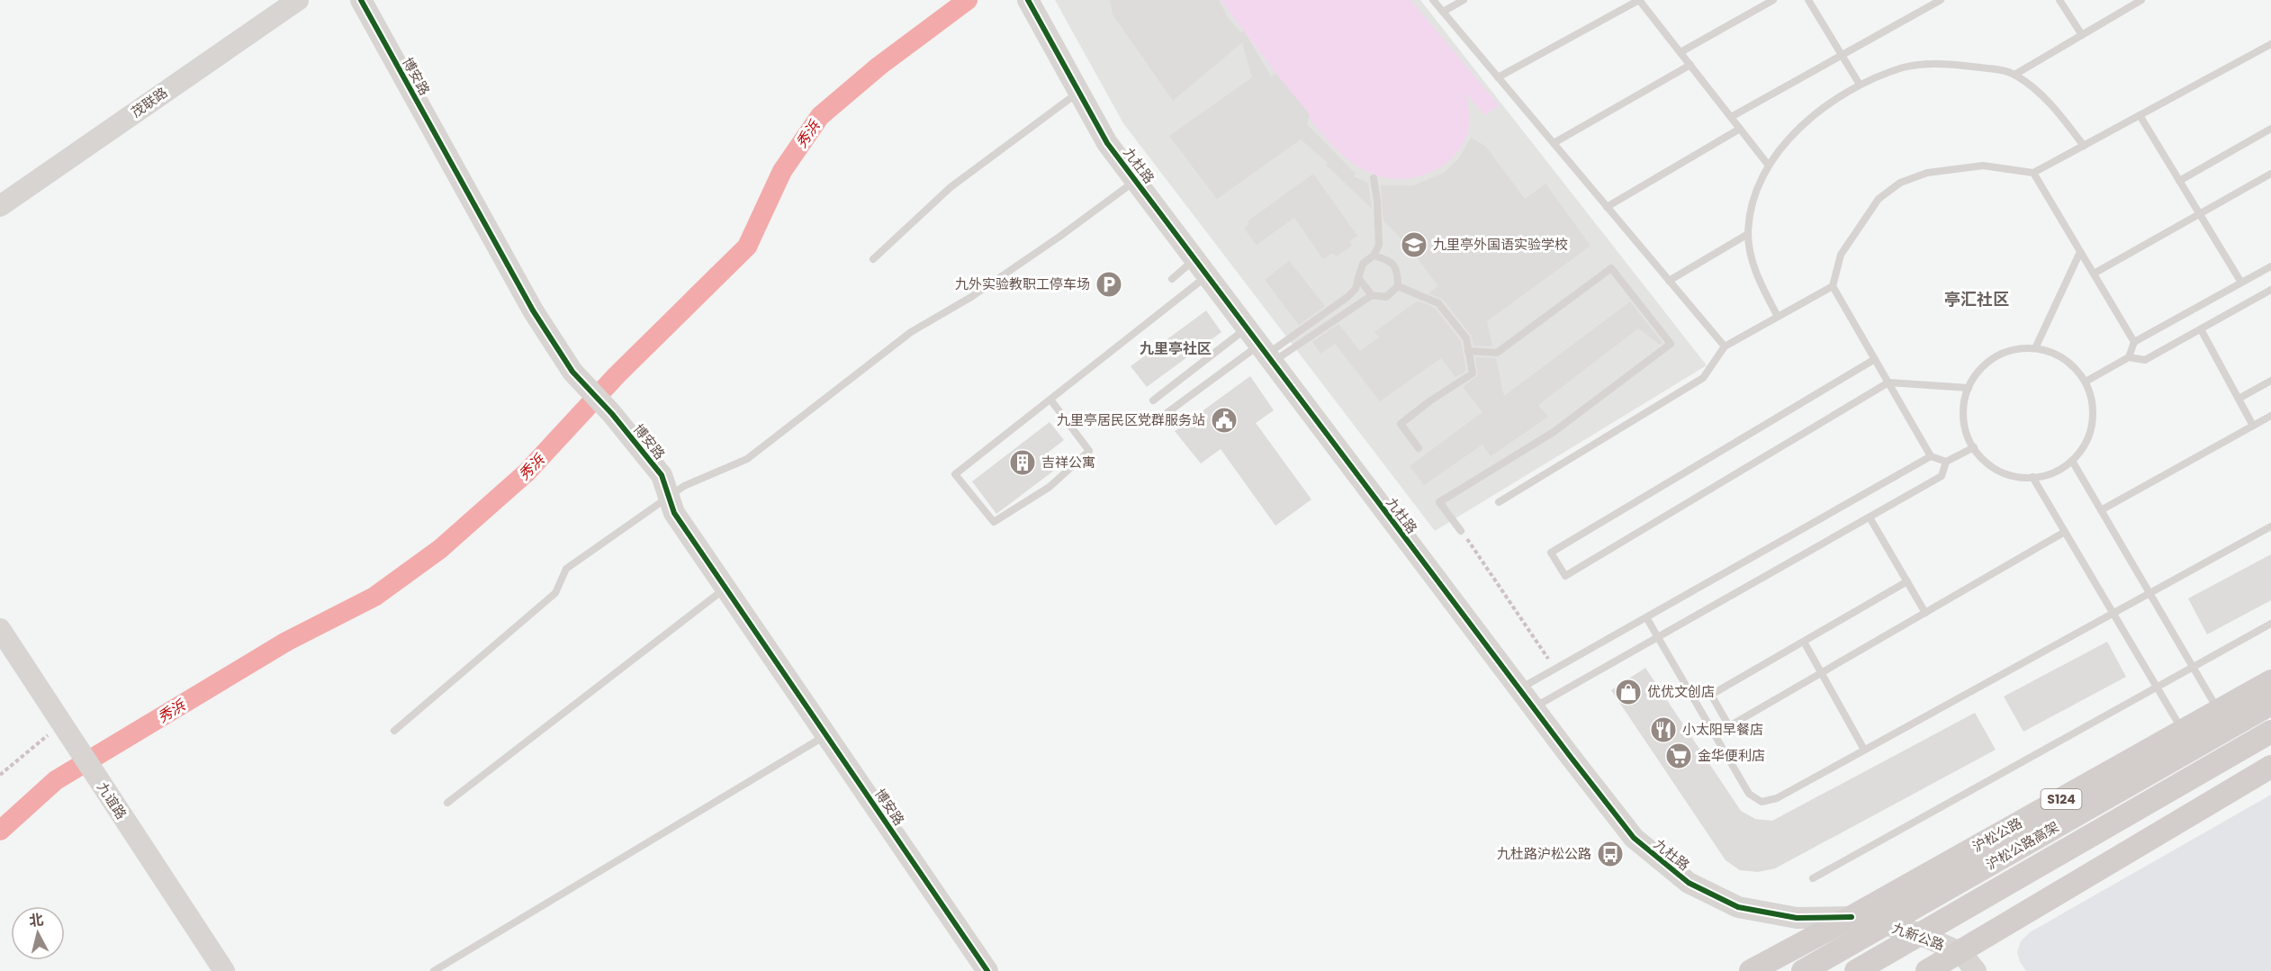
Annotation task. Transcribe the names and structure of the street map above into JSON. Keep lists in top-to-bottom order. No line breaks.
{"streets":{"main road":["S124","沪松公路","沪松公路高架"],"street":["博安路","茂联路","九杜路","九谊路","九新公路"]},"crossings":[["九杜路","沪松公路"],["九杜路","九新公路"],["沪松公路","九新公路"]],"districts":["亭汇社区","九里亭社区"],"water":["秀浜"],"places":{"school or university":["九里亭外国语实验学校"],"parking":["九外实验教职工停车场"],"public building":["九里亭居民区党群服务站"],"building":["吉祥公寓"],"shop":["优优文创店"],"restaurant":["小太阳早餐店"],"supermarket":["金华便利店"],"bus stop":["九杜路沪松公路"]},"north":"top"}
